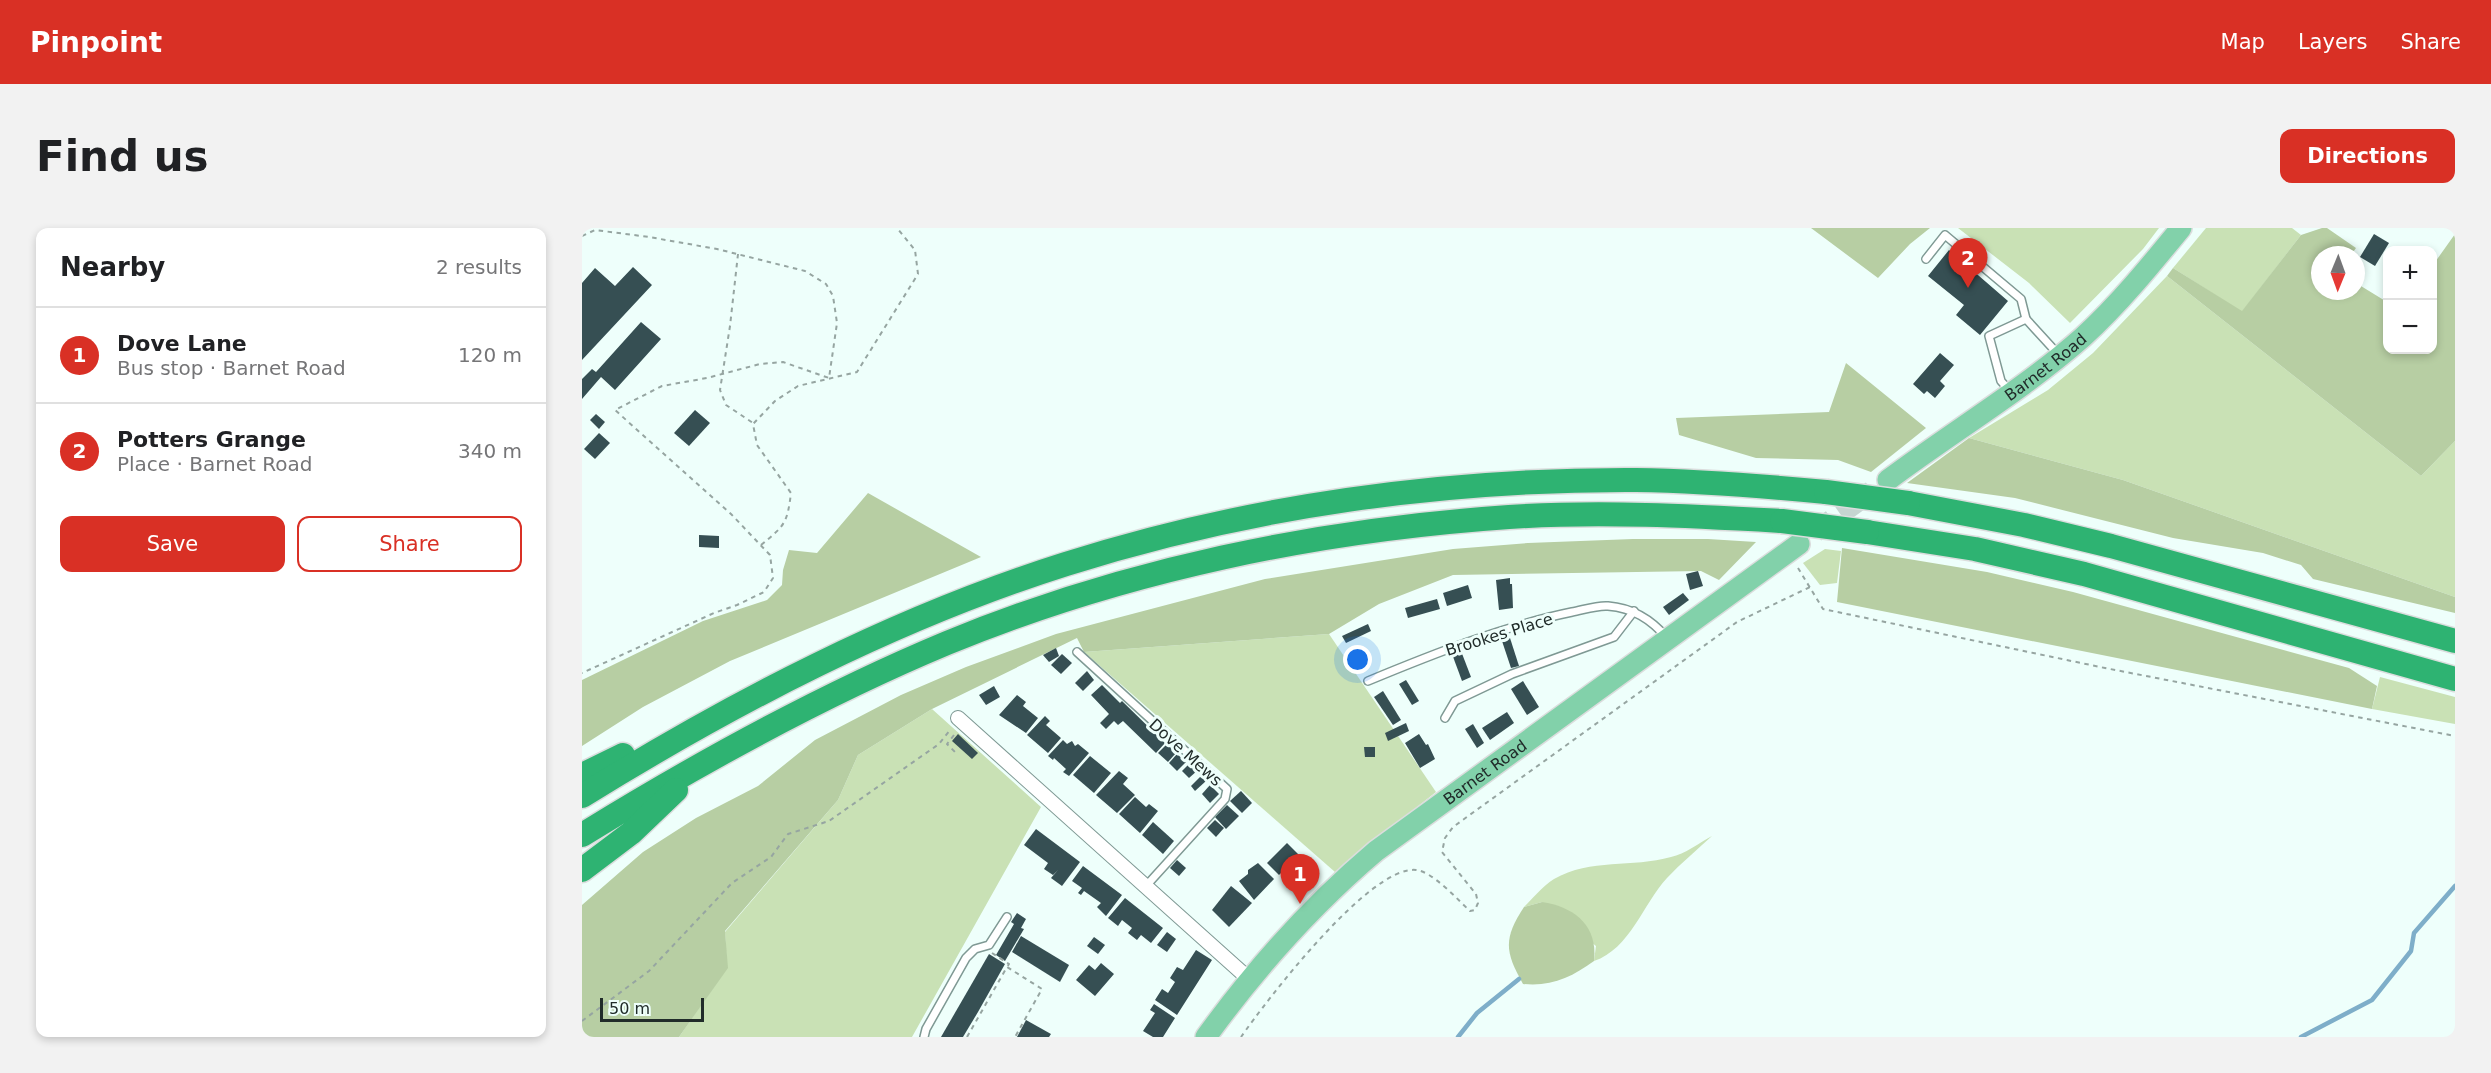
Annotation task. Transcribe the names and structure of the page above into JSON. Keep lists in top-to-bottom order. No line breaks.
{"streets":{"main road":["Barnet Road"],"lane":["Brookes Place","Dove Mews"]},"crossings":[["Barnet Road","Brookes Place"]],"scale_bar":"50 m","north":"bottom","page":{"header":"Pinpoint","nav":["Map","Layers","Share"],"buttons":["Directions",["Save","Share"]],"title":"Find us","heading":["Nearby","2 results"],"pins":["2","1"],"map_buttons":["+","−"],"list":[{"mark":"1","name":"Dove Lane","note":"Bus stop · Barnet Road","value":"120 m"},{"mark":"2","name":"Potters Grange","note":"Place · Barnet Road","value":"340 m"}],"scale":"50 m"}}
